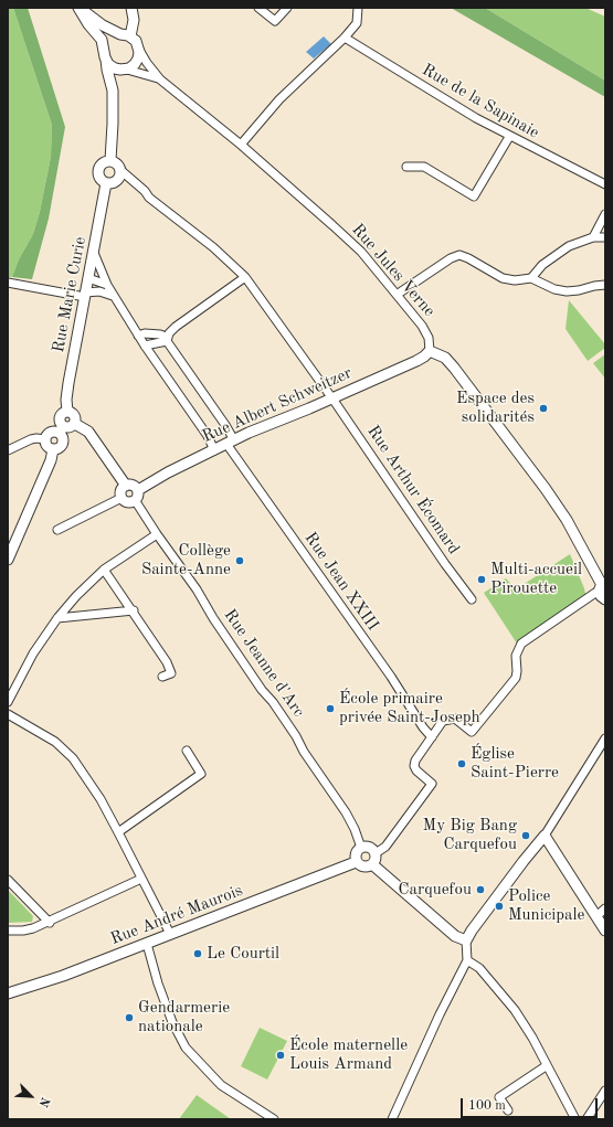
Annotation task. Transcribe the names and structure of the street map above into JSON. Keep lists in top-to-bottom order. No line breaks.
{"streets":{"street":["Rue de la Sapinaie","Rue Jules Verne","Rue Marie Curie","Rue Albert Schweitzer","Rue Arthur Écomard","Rue Jean XXIII","Rue Jeanne d'Arc","Rue André Maurois"]},"crossings":[["Rue Jules Verne","Rue Albert Schweitzer"],["Rue Marie Curie","Rue Arthur Écomard"],["Rue Albert Schweitzer","Rue Arthur Écomard"],["Rue Albert Schweitzer","Rue Jean XXIII"],["Rue Albert Schweitzer","Rue Jeanne d'Arc"],["Rue Jeanne d'Arc","Rue André Maurois"]],"places":["Espace des solidarités","Collège Sainte-Anne","Multi-accueil Pirouette","École primaire privée Saint-Joseph","Église Saint-Pierre","My Big Bang Carquefou","Carquefou","Police Municipale","Le Courtil","Gendarmerie nationale","École maternelle Louis Armand"],"scale_bar":"100 m","north":"bottom right"}
